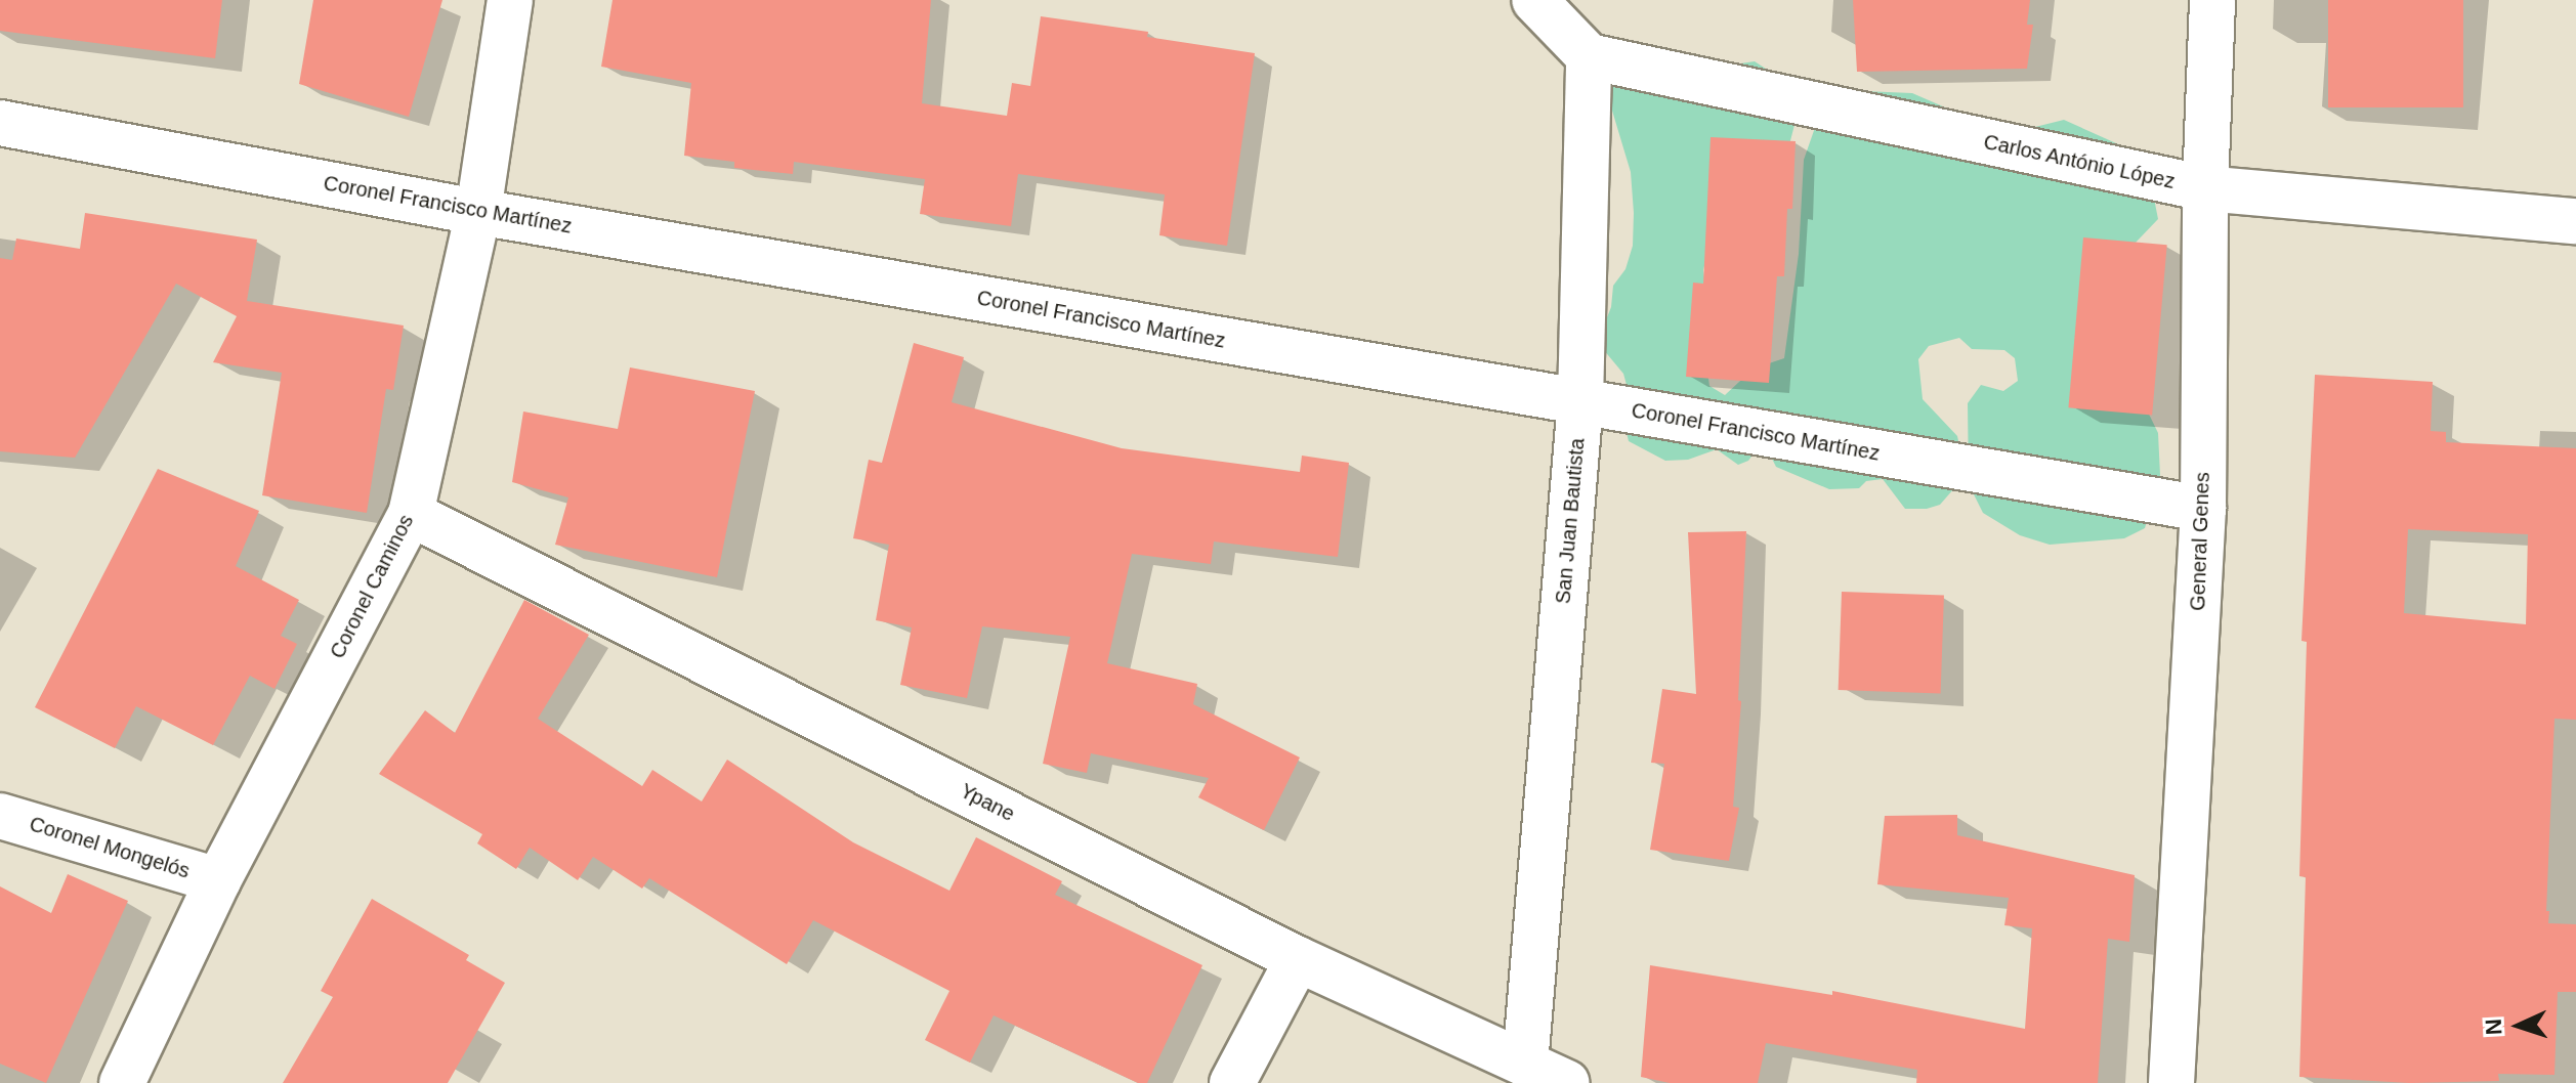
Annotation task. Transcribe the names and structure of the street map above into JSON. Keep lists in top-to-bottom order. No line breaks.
{"streets":{"street":["Carlos António López","Coronel Francisco Martínez","San Juan Bautista","General Genes","Coronel Caminos","Ypane","Coronel Mongelós"]},"crossings":[["Carlos António López","San Juan Bautista"],["Carlos António López","General Genes"],["Coronel Francisco Martínez","San Juan Bautista"],["Coronel Francisco Martínez","General Genes"],["Coronel Francisco Martínez","Coronel Caminos"],["San Juan Bautista","Ypane"],["Coronel Caminos","Ypane"],["Coronel Caminos","Coronel Mongelós"]],"north":"left"}
